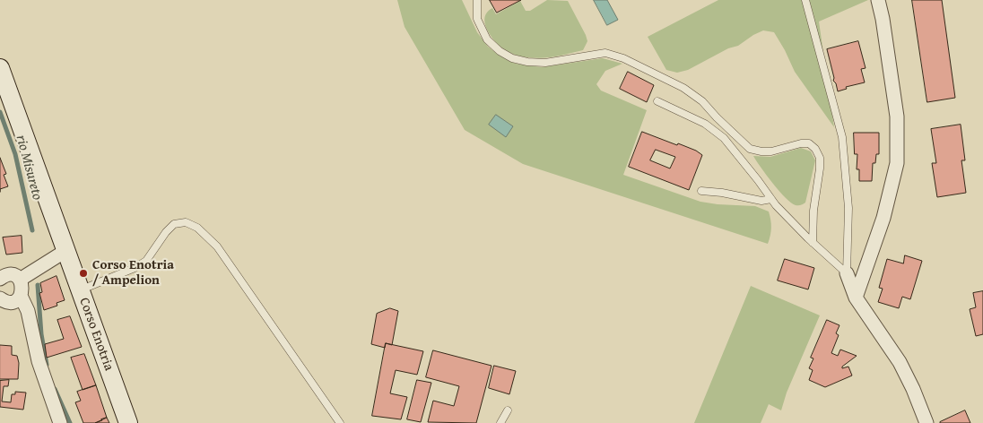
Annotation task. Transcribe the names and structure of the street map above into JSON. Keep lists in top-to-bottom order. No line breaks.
{"streets":{"main road":["Corso Enotria"]},"water":["rio Misureto"],"places":["Corso Enotria / Ampelion"]}
